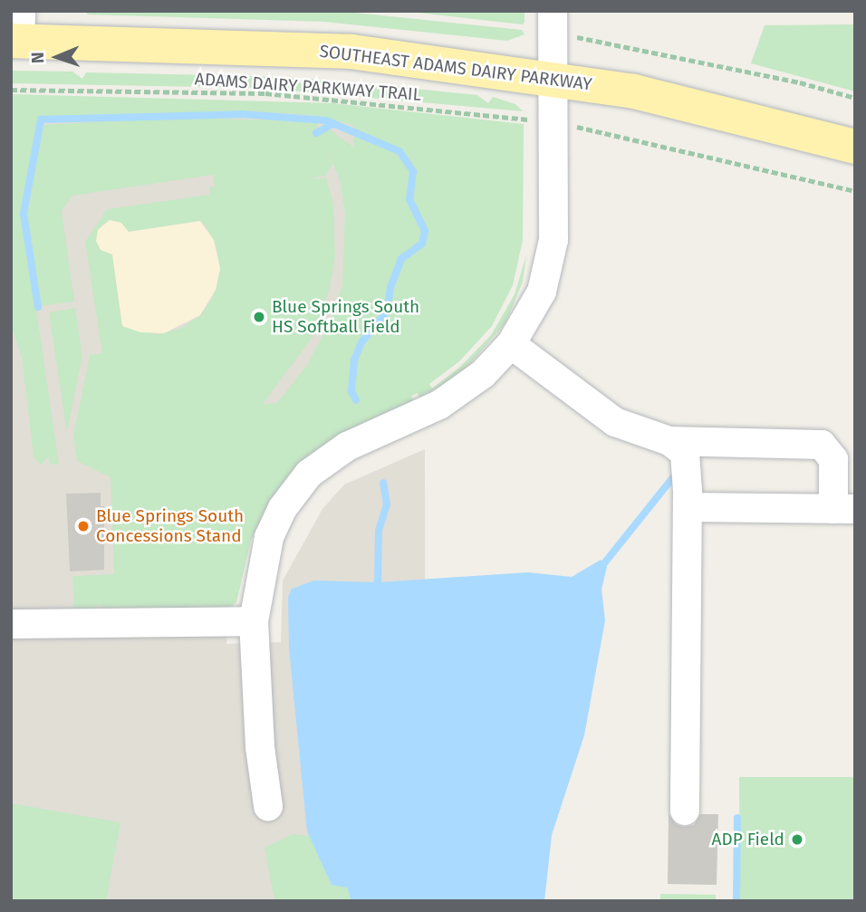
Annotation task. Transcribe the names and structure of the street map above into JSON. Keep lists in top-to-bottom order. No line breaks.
{"streets":{"main road":["SOUTHEAST ADAMS DAIRY PARKWAY"],"path":["ADAMS DAIRY PARKWAY TRAIL"]},"places":["Blue Springs South HS Softball Field","Blue Springs South Concessions Stand","ADP Field"],"north":"left"}
